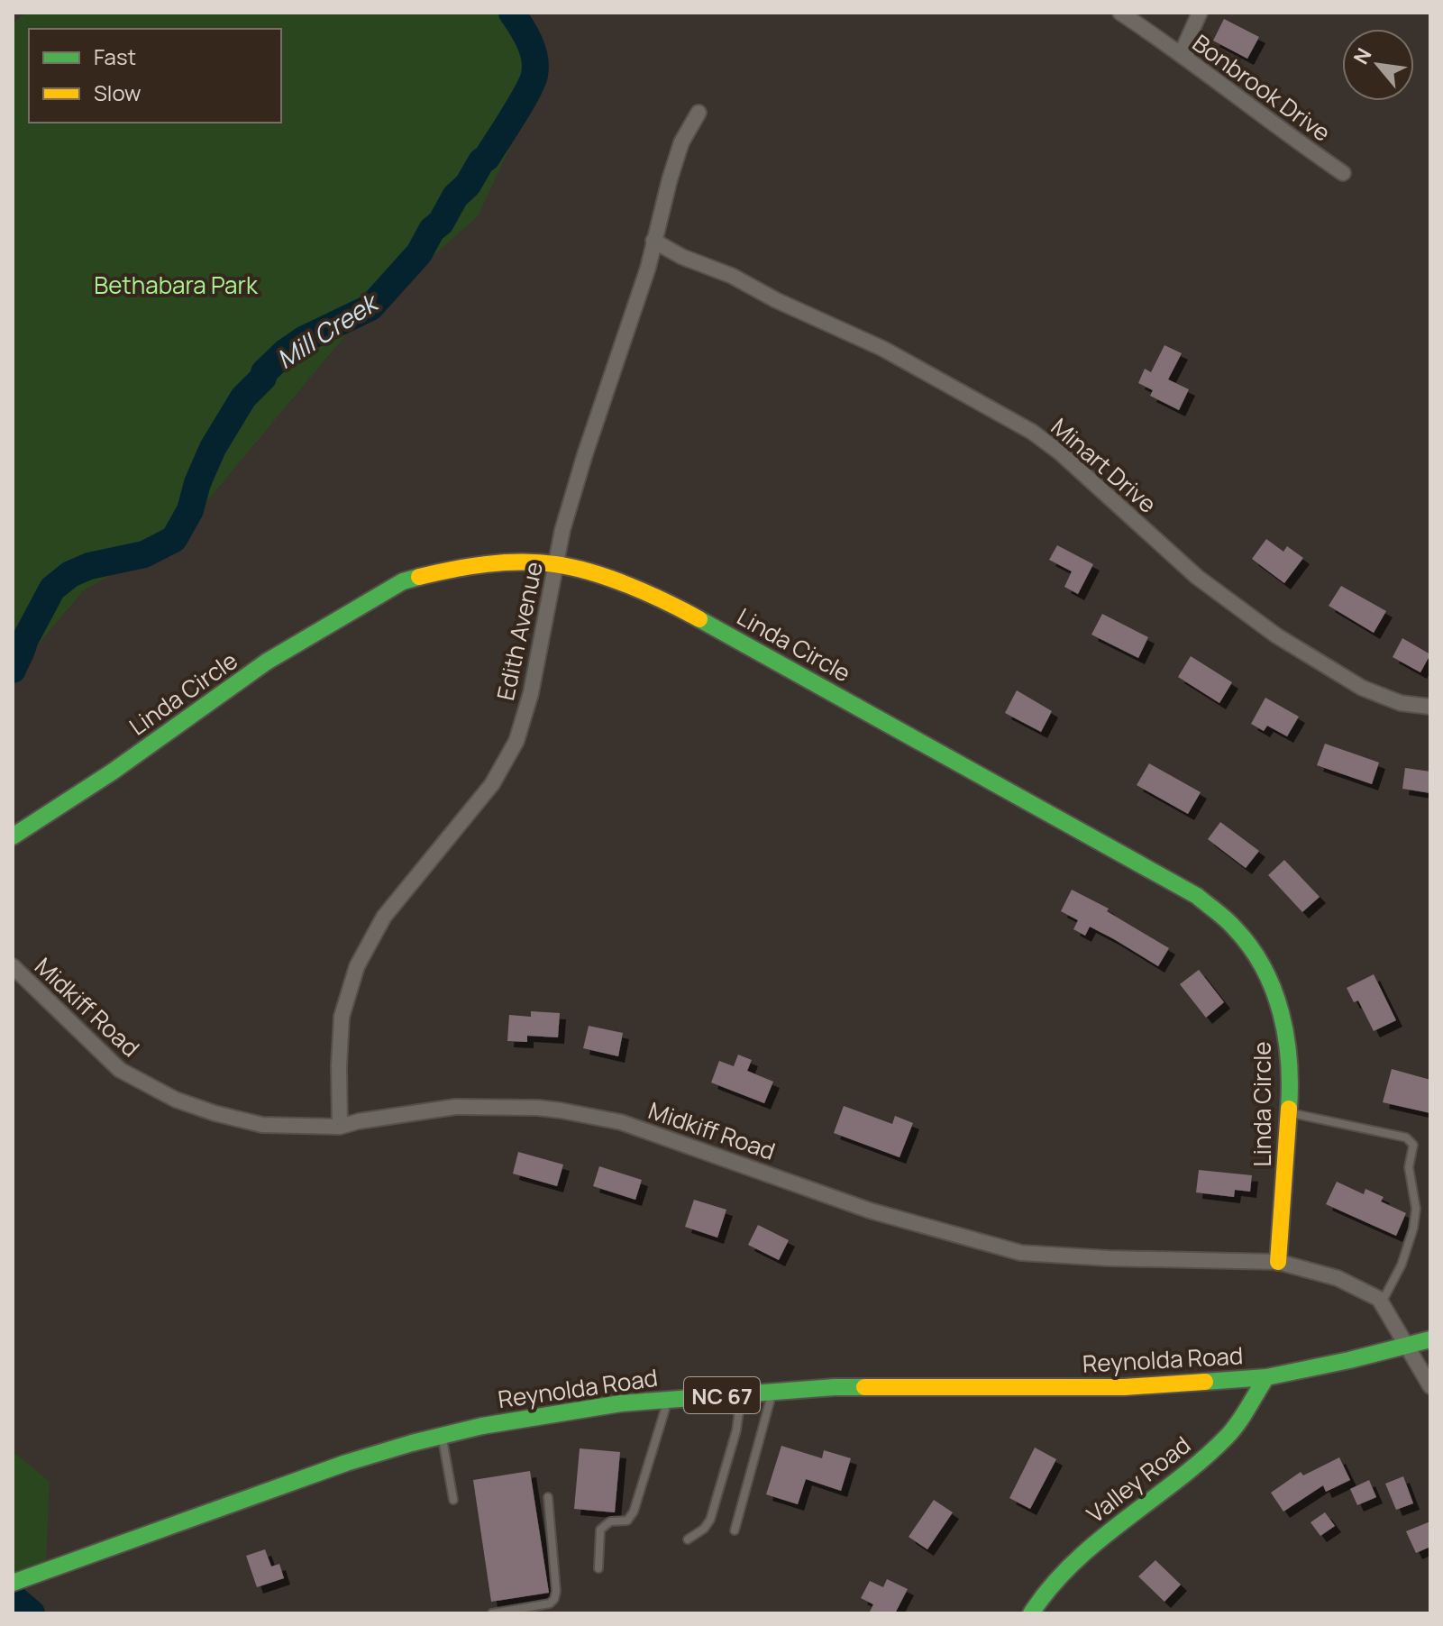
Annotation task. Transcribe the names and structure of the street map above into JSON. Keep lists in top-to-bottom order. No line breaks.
{"streets":{"street":["Bonbrook Drive","Minart Drive","Edith Avenue","Linda Circle","Midkiff Road","Reynolda Road","NC 67","Valley Road"]},"crossings":[["Minart Drive","Edith Avenue"],["Edith Avenue","Linda Circle"],["Edith Avenue","Midkiff Road"],["Linda Circle","Midkiff Road"],["Midkiff Road","Reynolda Road"],["Reynolda Road","Valley Road"]],"water":["Mill Creek"],"parks":["Bethabara Park"],"legend":["Fast","Slow"],"north":"top left"}
